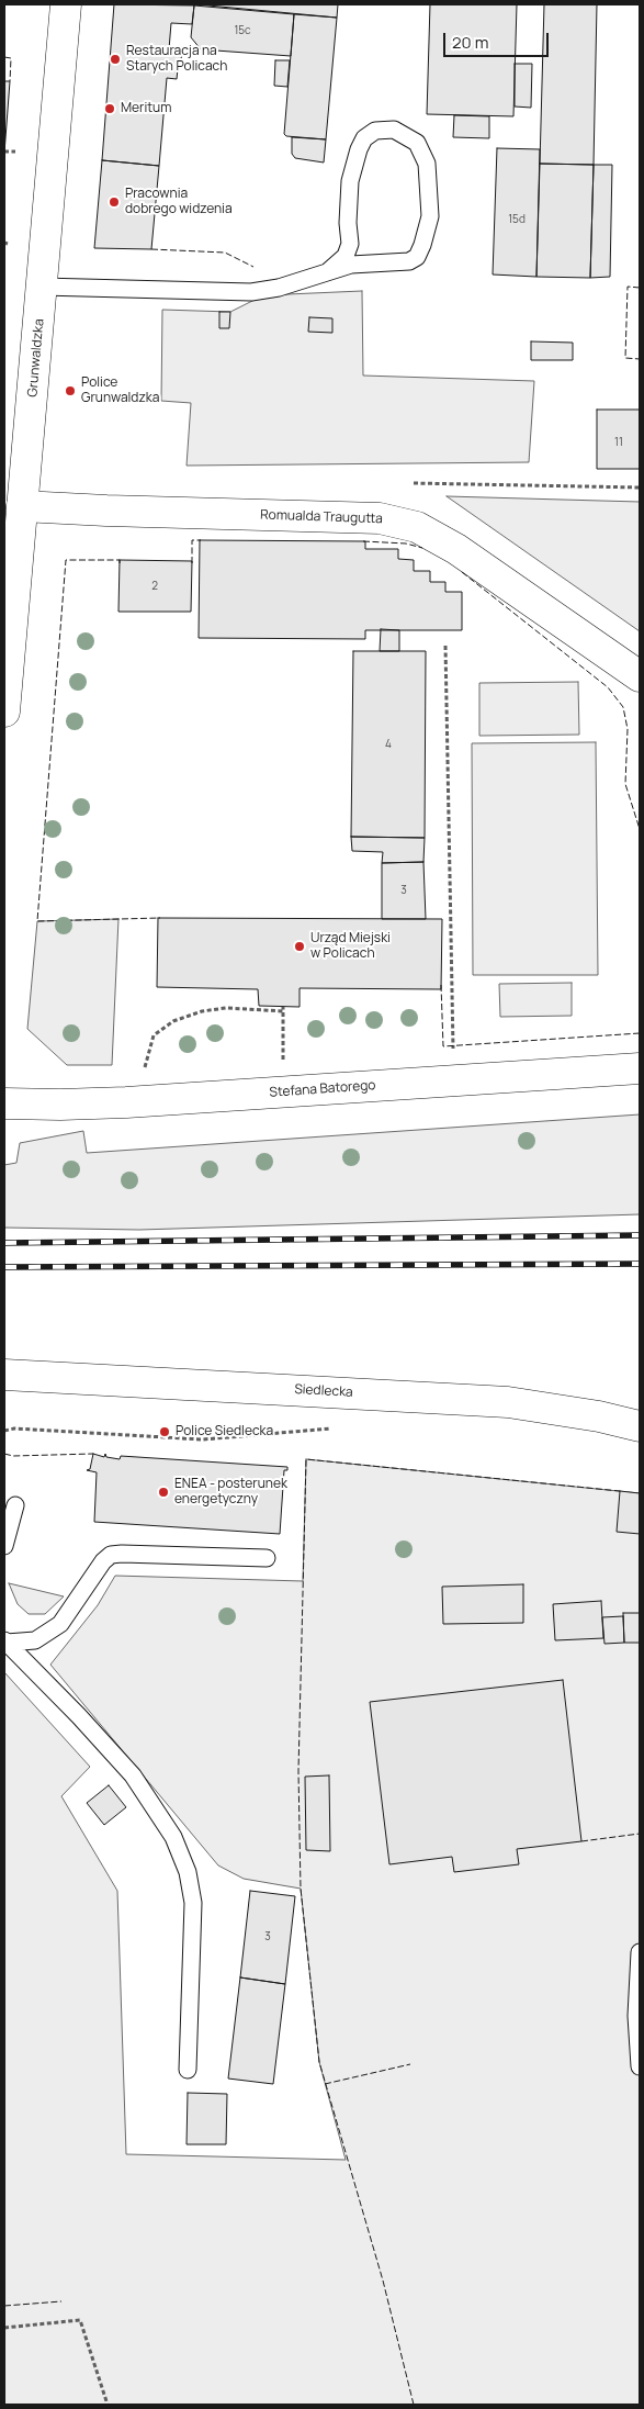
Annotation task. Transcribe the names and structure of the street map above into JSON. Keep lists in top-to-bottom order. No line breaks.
{"streets":{"street":["Grunwaldzka","Romualda Traugutta","Stefana Batorego","Siedlecka"]},"crossings":[["Grunwaldzka","Romualda Traugutta"]],"places":["Restauracja na Starych Policach","Meritum","Pracownia dobrego widzenia","Police Grunwaldzka","Urząd Miejski w Policach","Police Siedlecka","ENEA - posterunek energetyczny"],"house_numbers":["15c","15d","11","2","4","3","3"],"scale_bar":"20 m"}
